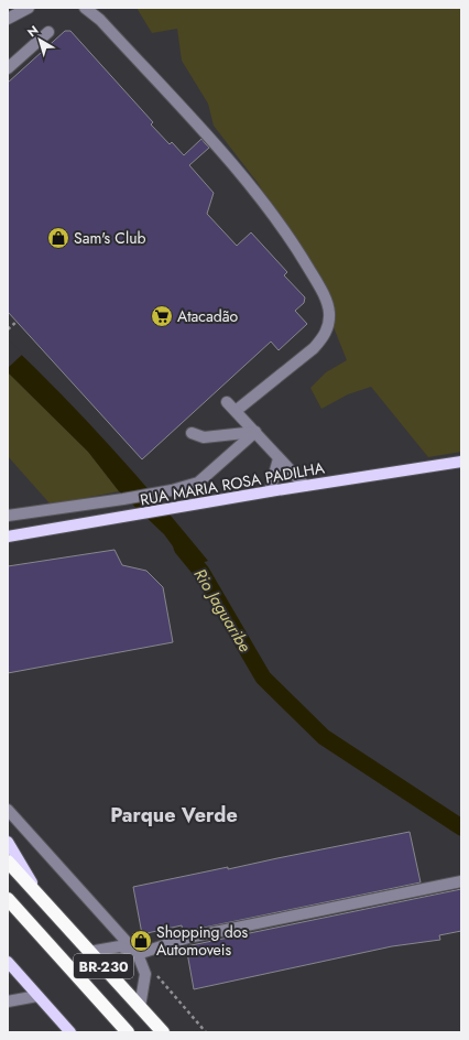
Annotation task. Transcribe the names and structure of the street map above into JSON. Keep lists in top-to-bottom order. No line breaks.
{"streets":{"highway":["BR-230"],"main road":["RUA MARIA ROSA PADILHA"]},"districts":["Parque Verde"],"water":["Rio Jaguaribe"],"places":{"shop":["Sam's Club","Shopping dos Automoveis"],"supermarket":["Atacadão"]},"north":"top left"}
